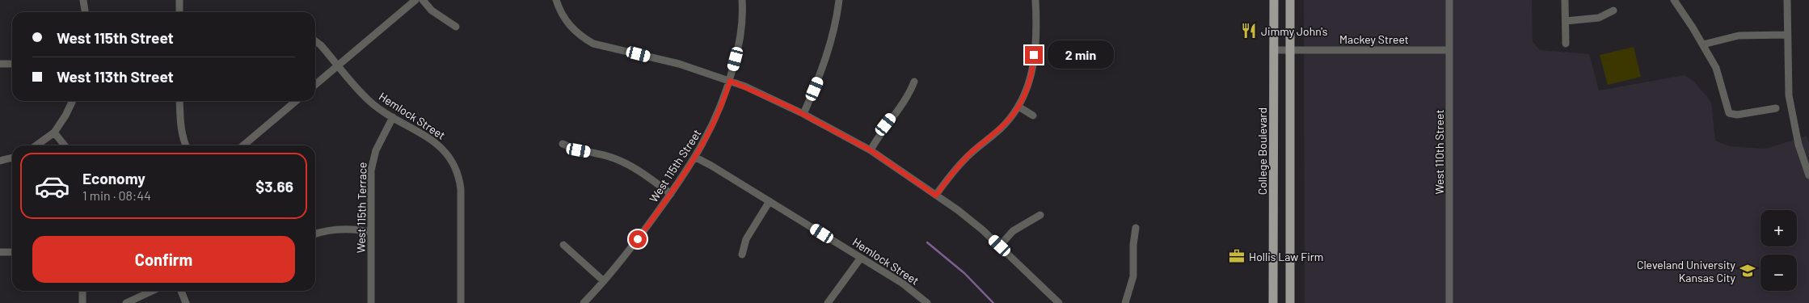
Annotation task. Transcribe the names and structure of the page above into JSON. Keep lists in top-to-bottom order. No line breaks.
{"streets":{"main road":["College Boulevard"],"street":["Mackey Street","Hemlock Street","West 110th Street","West 115th Street","West 115th Terrace"]},"crossings":[["Mackey Street","College Boulevard"],["Mackey Street","West 110th Street"],["Hemlock Street","West 115th Street"],["Hemlock Street","West 115th Terrace"]],"places":{"restaurant":["Jimmy John's"],"office":["Hollis Law Firm"],"school or university":["Cleveland University Kansas City"]},"page":{"banner":["West 115th Street","West 113th Street"],"bubble":"2 min","list":[{"name":"Economy","note":"1 min · 08:44","value":"$3.66"}],"map_buttons":["+","−"],"buttons":"Confirm"}}
